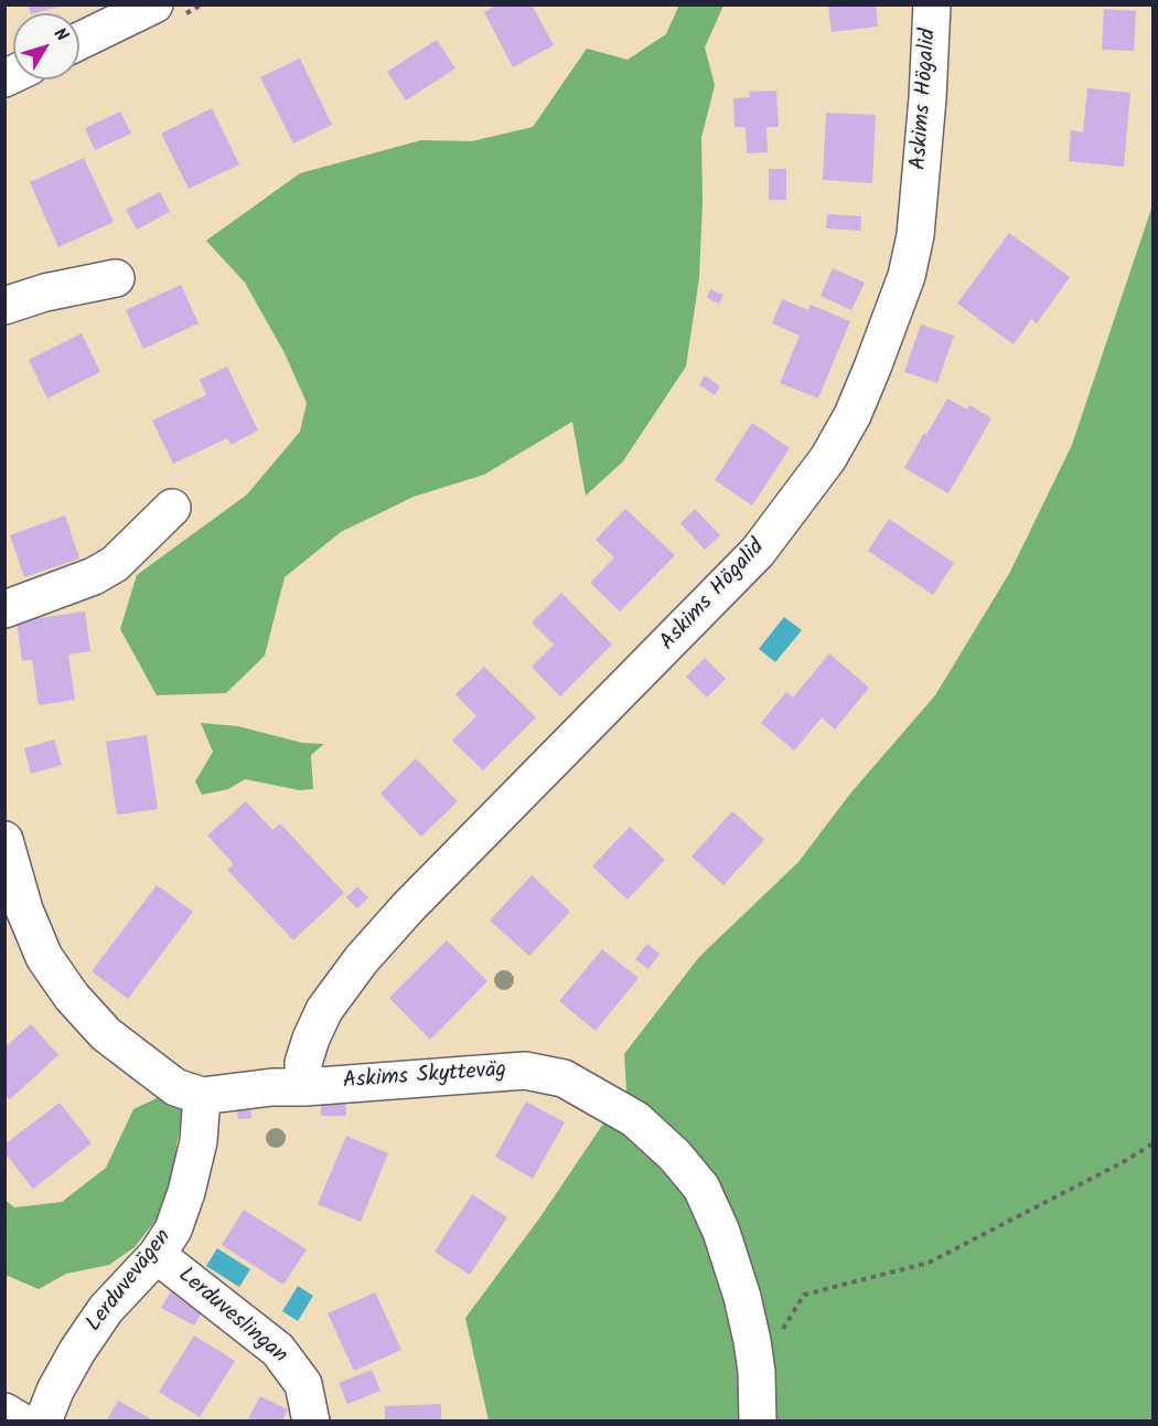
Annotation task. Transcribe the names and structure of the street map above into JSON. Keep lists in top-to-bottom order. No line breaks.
{"streets":{"street":["Askims Högalid","Askims Skytteväg","Lerduvevägen","Lerduveslingan"]},"crossings":[["Askims Högalid","Askims Skytteväg"],["Askims Skytteväg","Lerduvevägen"],["Lerduvevägen","Lerduveslingan"]],"north":"top right"}
